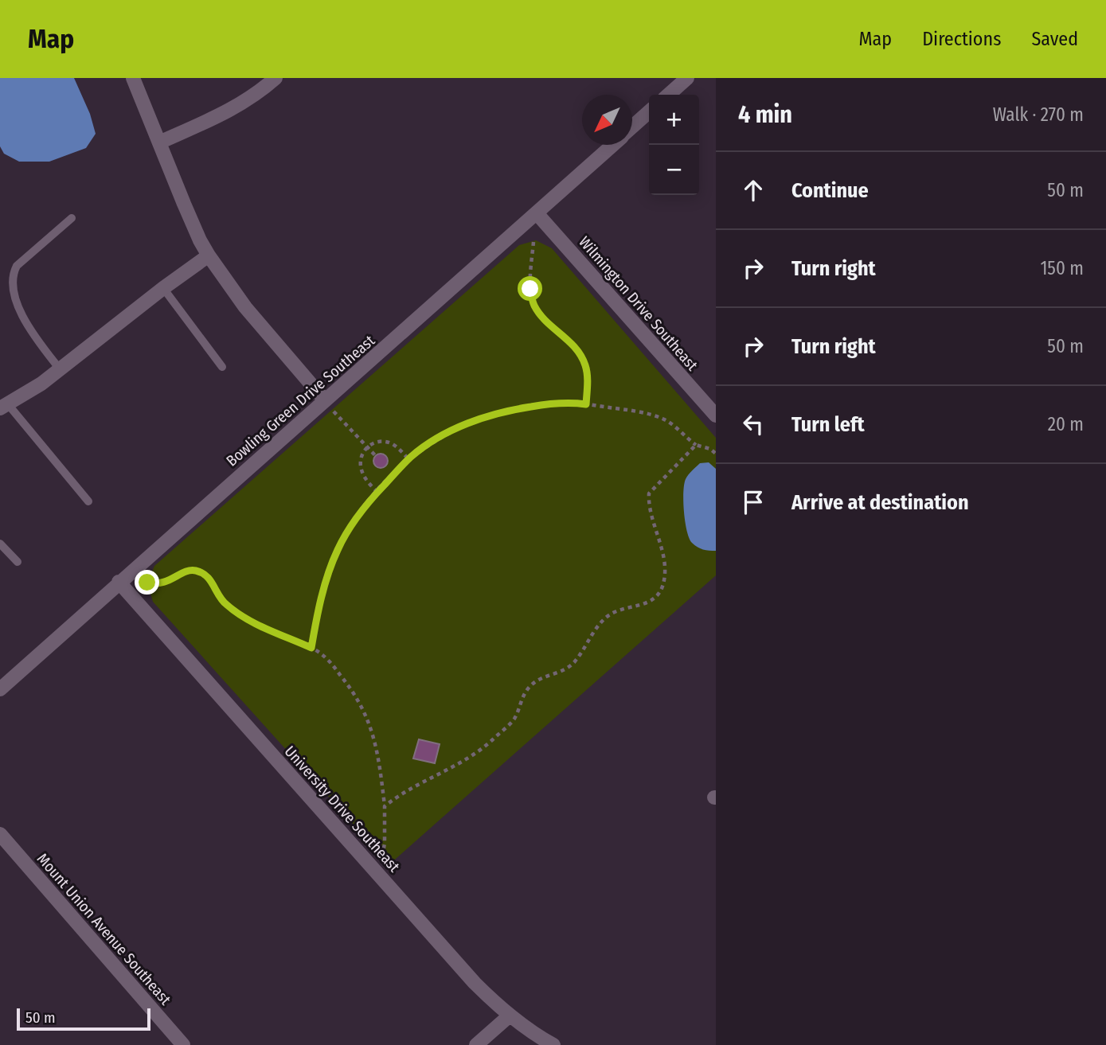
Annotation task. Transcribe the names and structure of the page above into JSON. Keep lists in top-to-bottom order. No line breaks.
{"streets":{"street":["Wilmington Drive Southeast","Bowling Green Drive Southeast","University Drive Southeast","Mount Union Avenue Southeast"]},"crossings":[["Wilmington Drive Southeast","Bowling Green Drive Southeast"],["Bowling Green Drive Southeast","University Drive Southeast"]],"scale_bar":"50 m","north":"bottom left","page":{"header":"Map","nav":["Map","Directions","Saved"],"heading":["4 min","Walk · 270 m"],"map_buttons":["+","−"],"list":[["Continue","50 m"],["Turn right","150 m"],["Turn right","50 m"],["Turn left","20 m"],"Arrive at destination"],"scale":"50 m"}}
